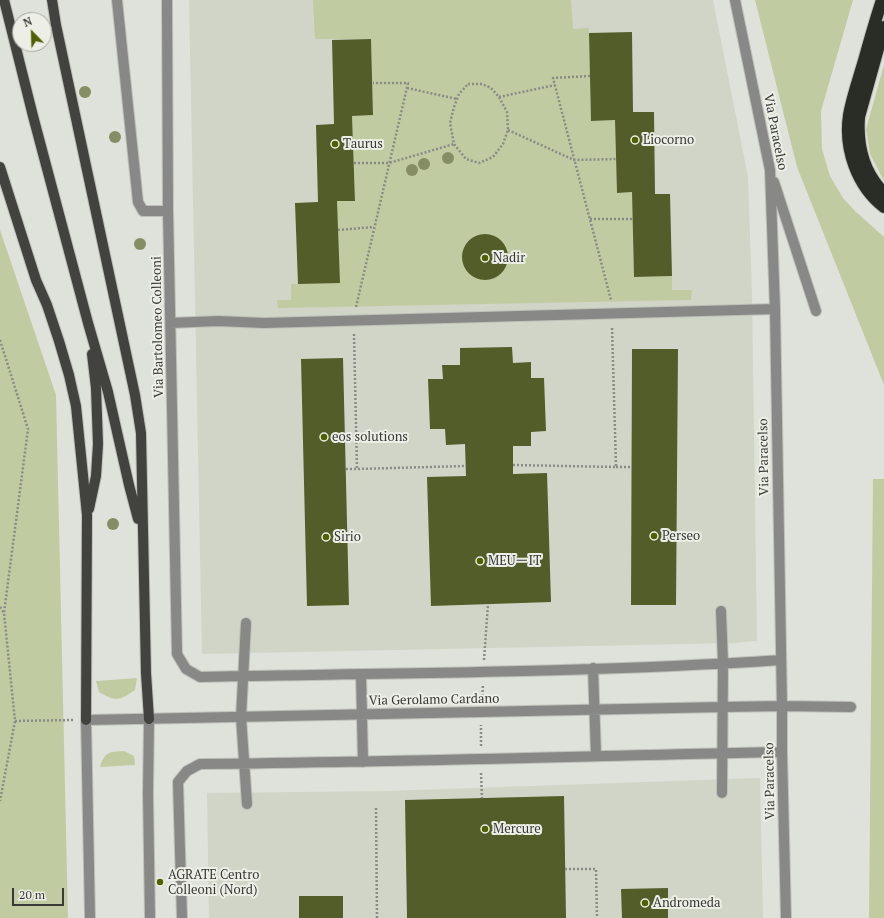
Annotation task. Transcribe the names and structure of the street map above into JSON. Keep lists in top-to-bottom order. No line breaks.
{"streets":{"street":["Via Paracelso","Via Bartolomeo Colleoni","Via Gerolamo Cardano"]},"crossings":[["Via Paracelso","Via Gerolamo Cardano"]],"places":["Liocorno","Taurus","Nadir","eos solutions","Perseo","Sirio","MEUーIT","Mercure","AGRATE Centro Colleoni (Nord)","Andromeda"],"scale_bar":"20 m","north":"top left"}
